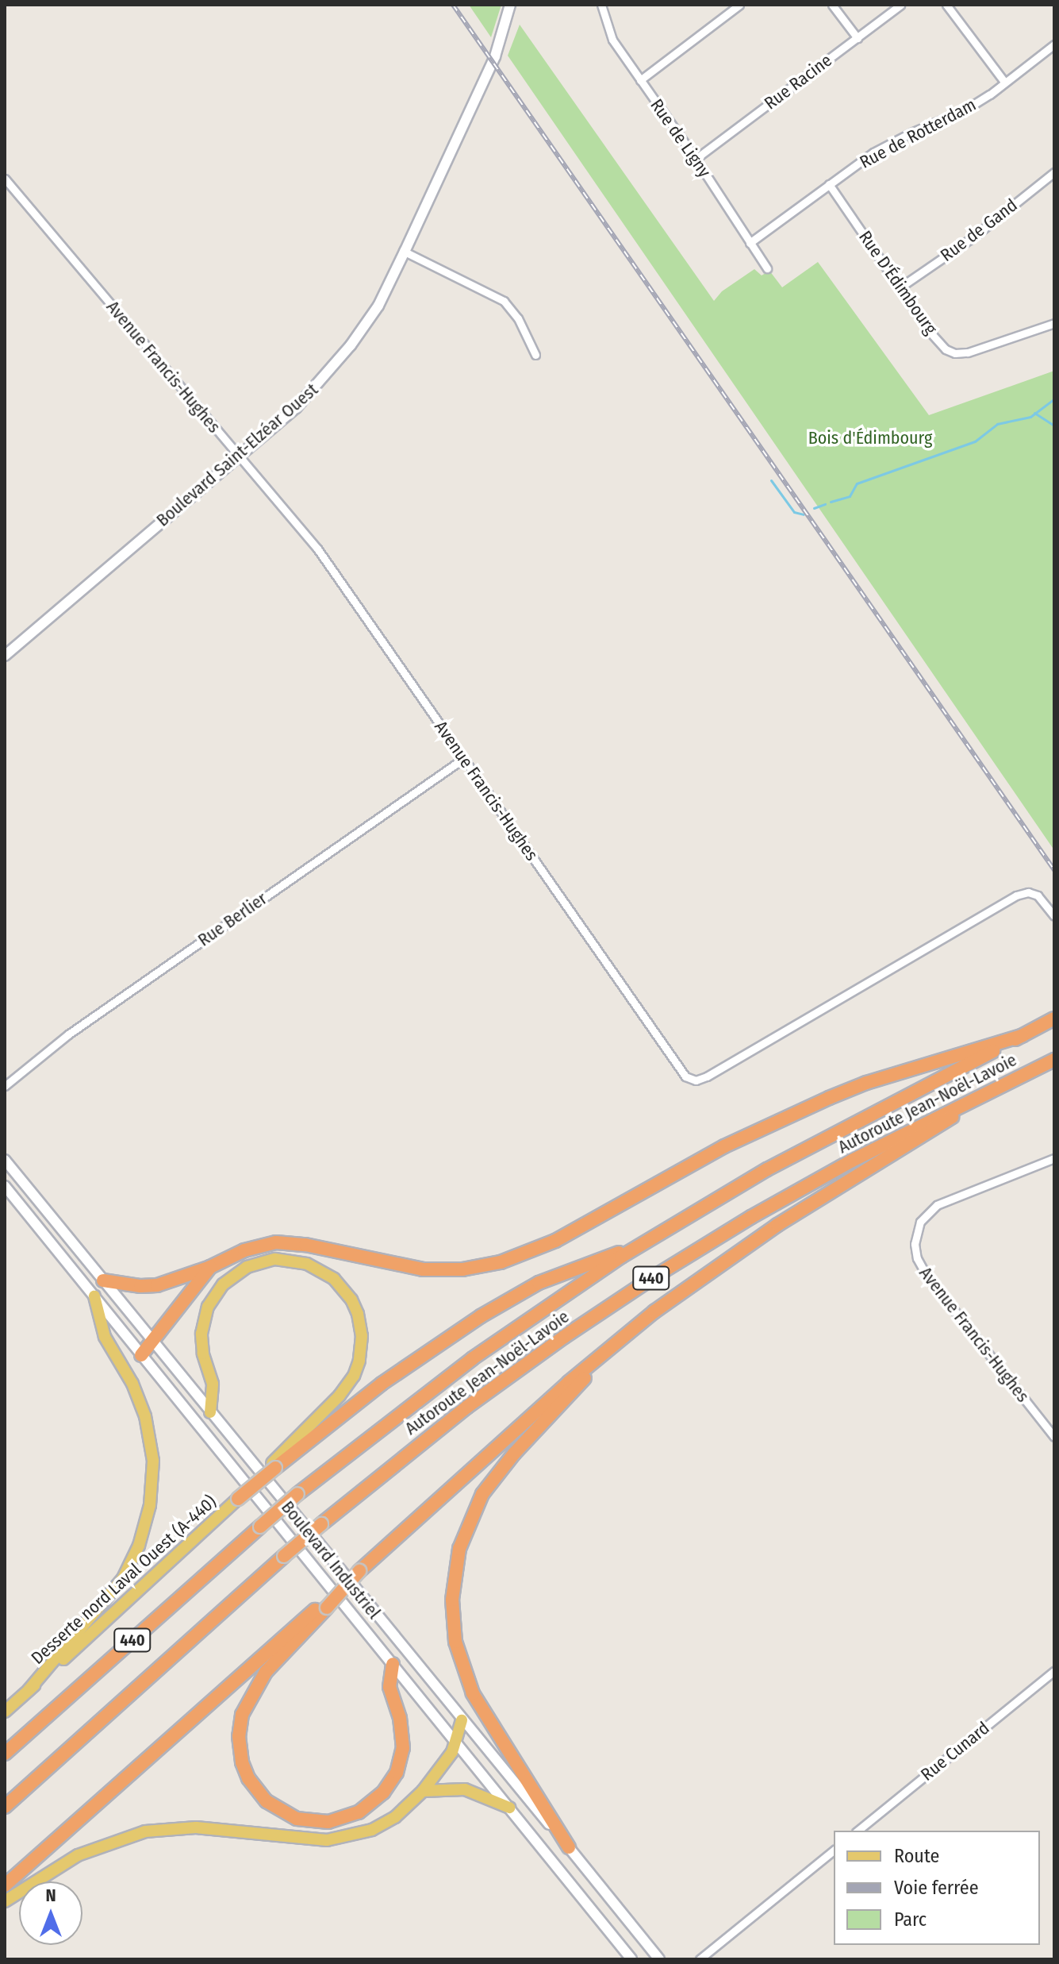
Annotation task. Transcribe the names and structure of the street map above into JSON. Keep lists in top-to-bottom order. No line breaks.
{"streets":{"highway":["Autoroute Jean-Noël-Lavoie","440"],"main road":["Desserte nord Laval Ouest (A-440)"],"street":["Rue Racine","Rue de Rotterdam","Rue de Ligny","Rue de Gand","Rue D'Édimbourg","Avenue Francis-Hughes","Boulevard Saint-Elzéar Ouest","Rue Berlier","Boulevard Industriel","Rue Cunard"]},"crossings":[["Rue Racine","Rue de Ligny"],["Rue de Rotterdam","Rue de Ligny"],["Rue de Rotterdam","Rue D'Édimbourg"],["Rue de Gand","Rue D'Édimbourg"],["Avenue Francis-Hughes","Boulevard Saint-Elzéar Ouest"],["Avenue Francis-Hughes","Rue Berlier"]],"parks":["Bois d'Édimbourg"],"legend":["Route","Voie ferrée","Parc"],"north":"top"}
